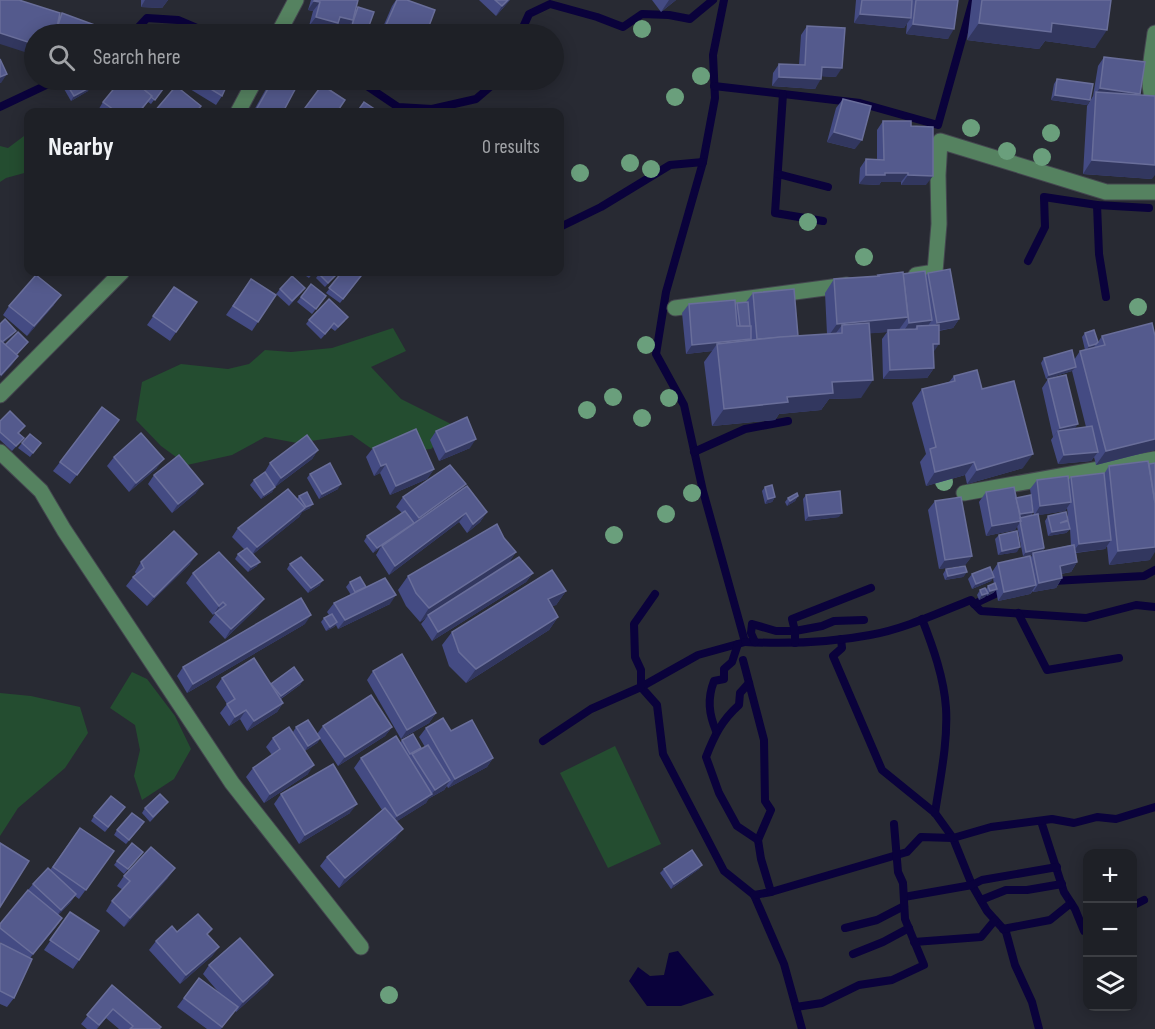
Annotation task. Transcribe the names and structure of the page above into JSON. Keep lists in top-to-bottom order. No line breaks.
{"page":{"search":"Search here","heading":["Nearby","0 results"],"map_buttons":["+","−"]}}
